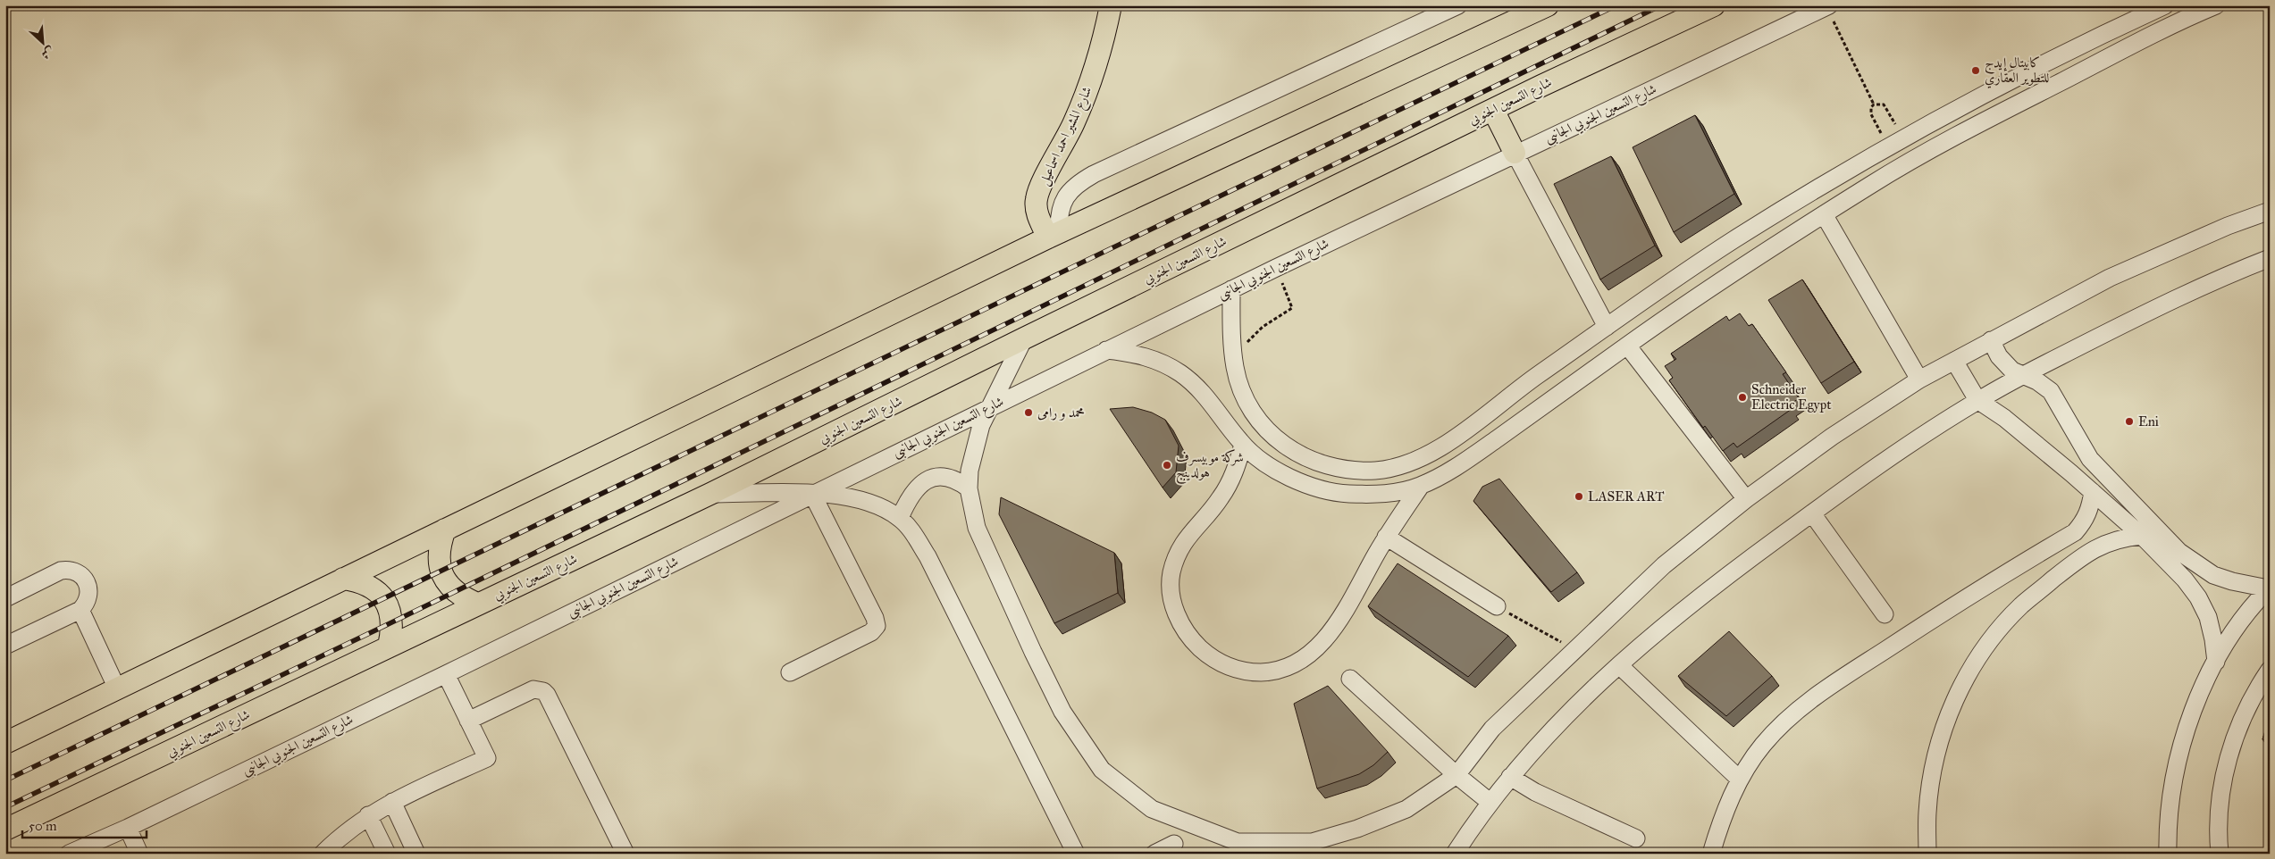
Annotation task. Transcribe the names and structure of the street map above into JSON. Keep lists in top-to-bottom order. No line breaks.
{"streets":{"main road":["شارع التسعين الجنوبي","شارع المشير احمد اسماعيل"],"street":["شارع التسعين الجنوبي الجانبى"]},"places":["كابيتال إيدج للتطوير العقاري","Schneider Electric Egypt","محمد و رامى","Eni","شركة موبيسرف هولدينج","LASER ART"],"scale_bar":"50 m","north":"bottom right"}
